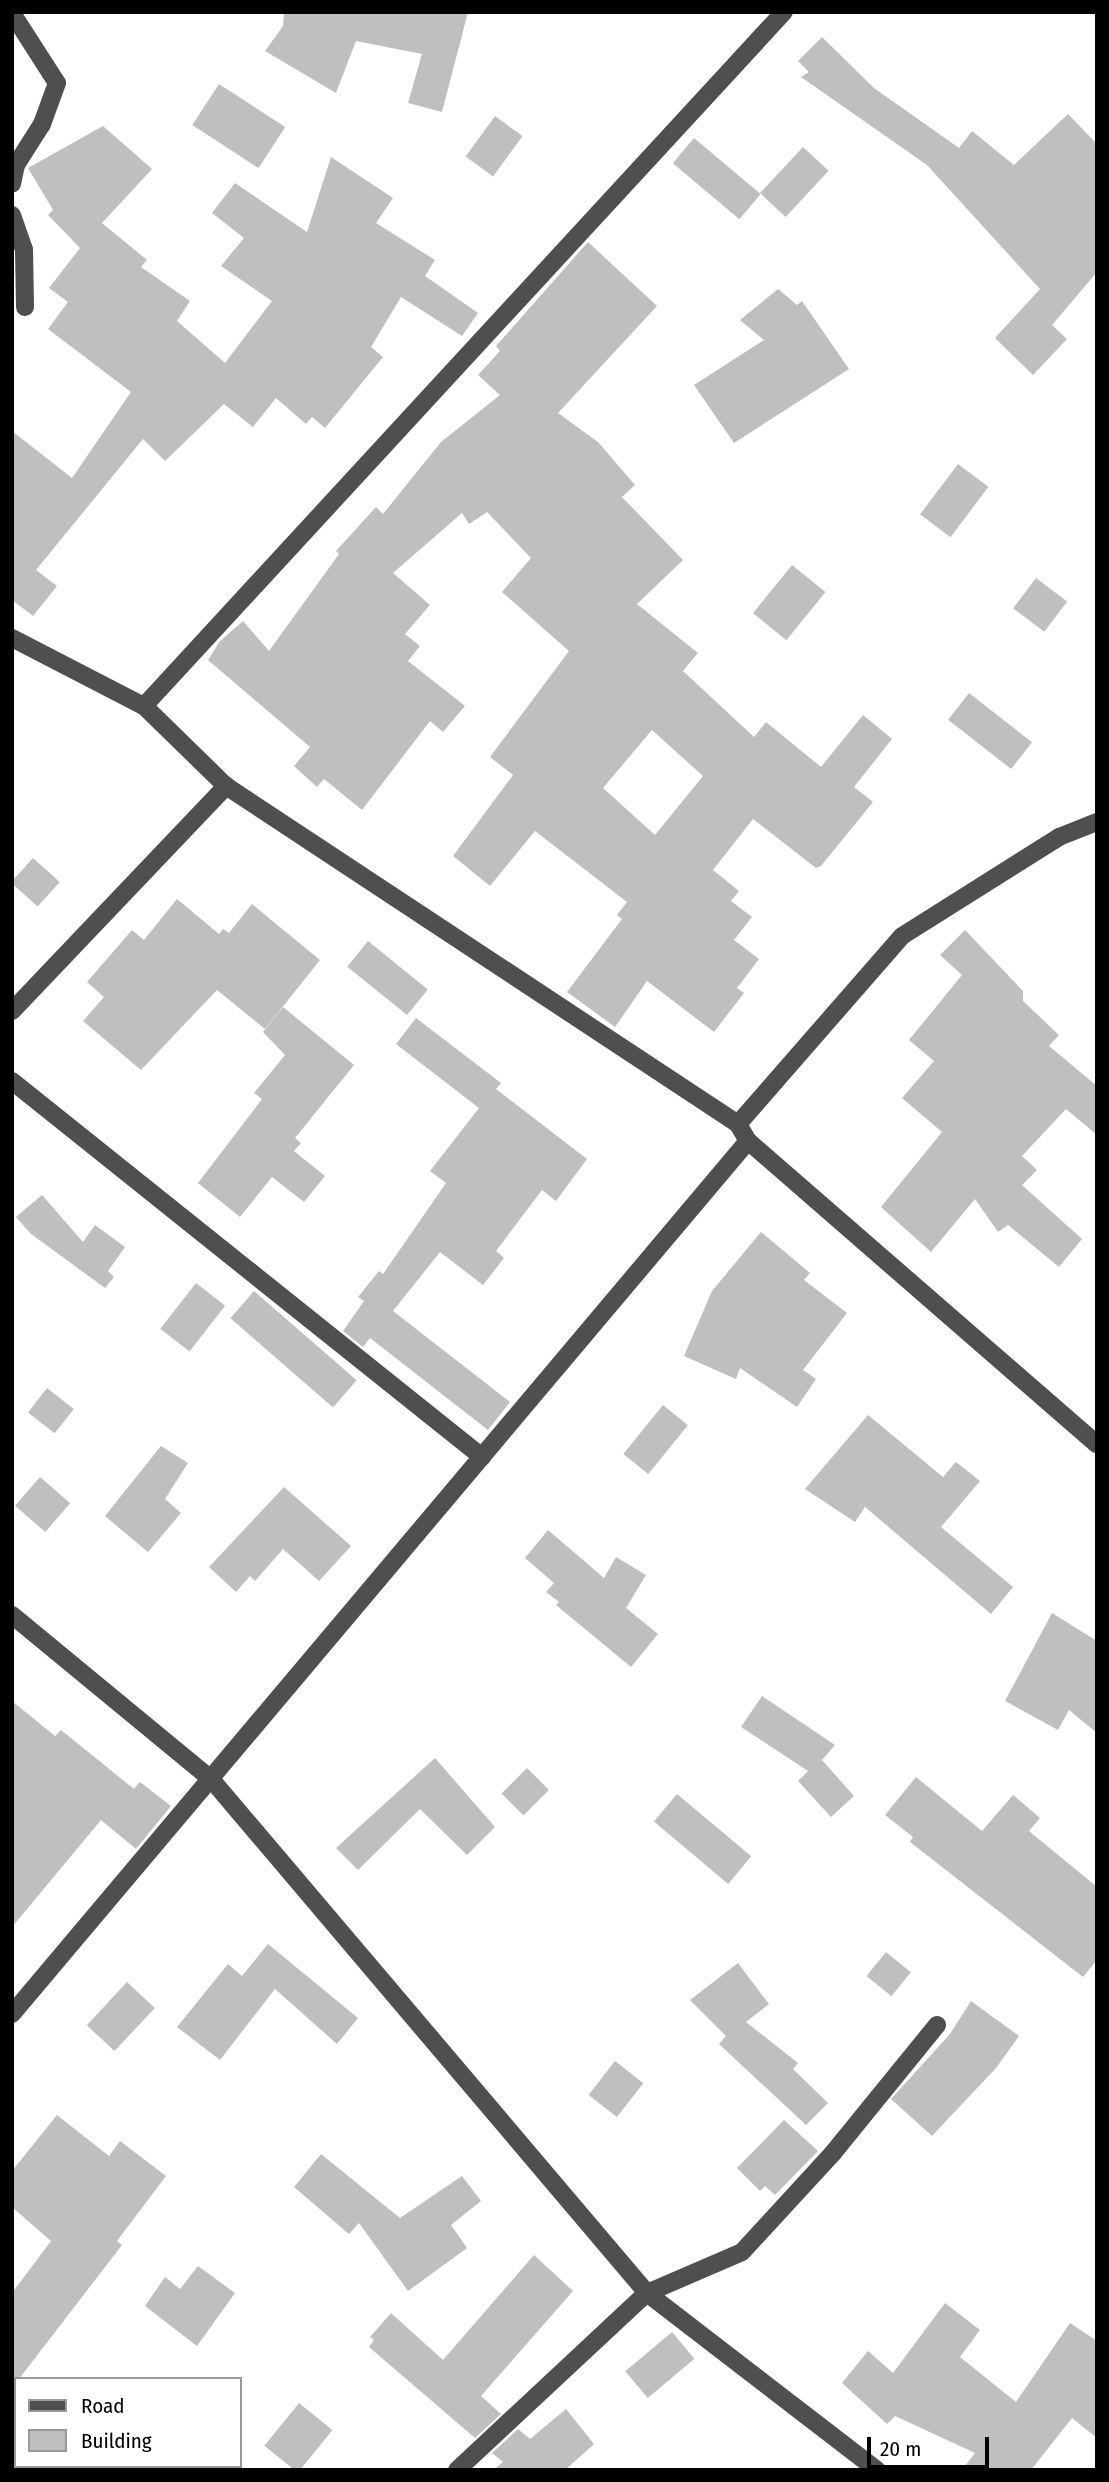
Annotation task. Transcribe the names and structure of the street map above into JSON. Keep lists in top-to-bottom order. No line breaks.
{"legend":["Road","Building"],"scale_bar":"20 m"}
